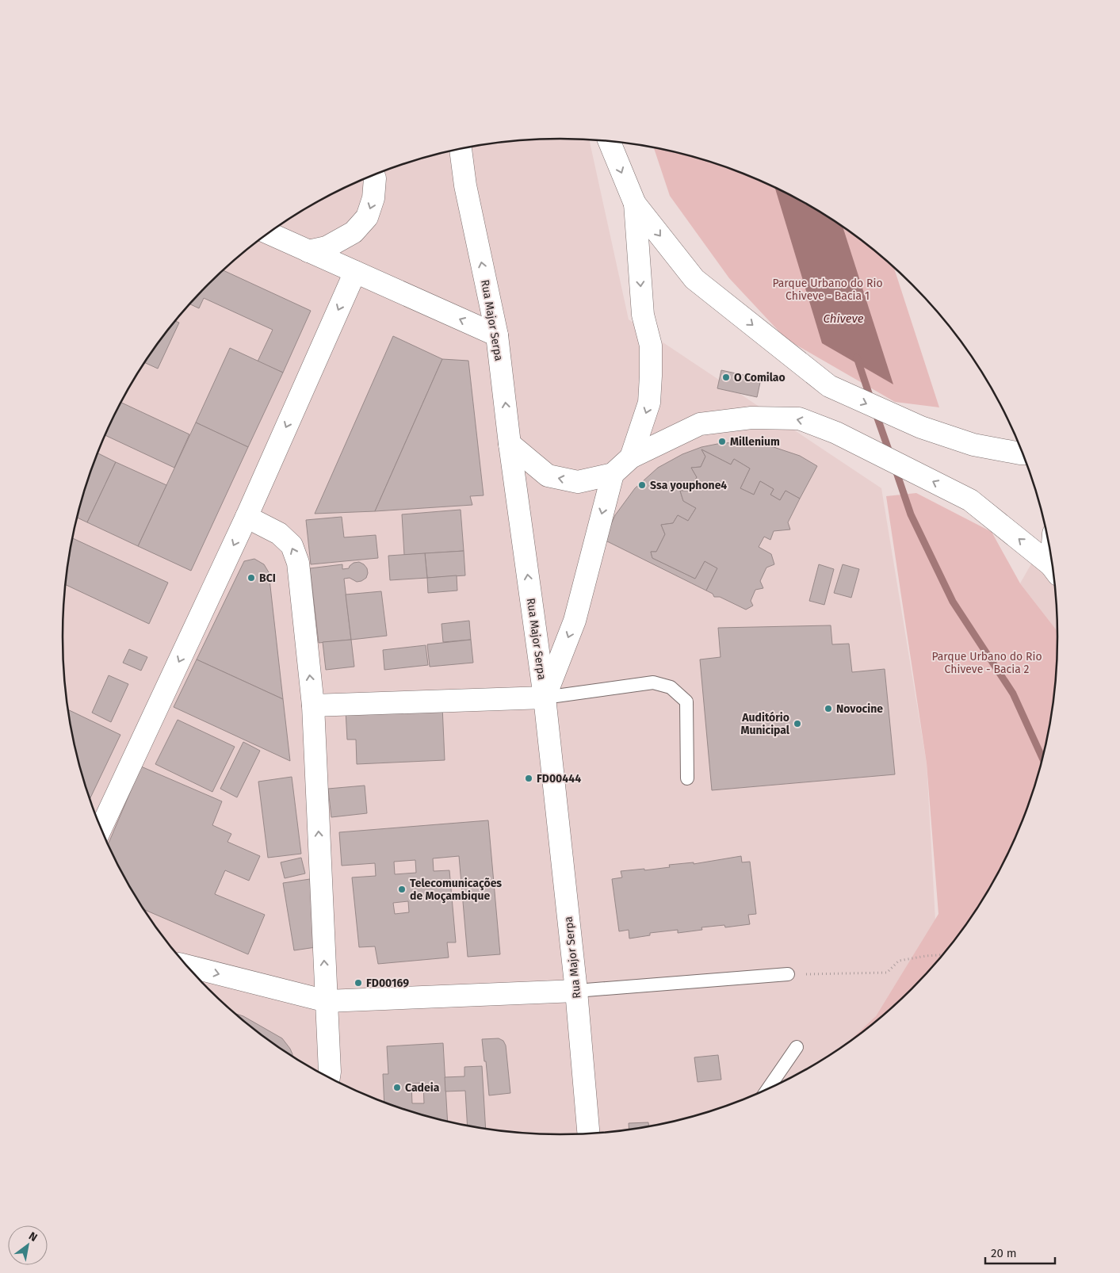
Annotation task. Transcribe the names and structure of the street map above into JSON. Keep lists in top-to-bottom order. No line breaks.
{"streets":{"street":["Rua Major Serpa"]},"water":["Chiveve"],"parks":["Parque Urbano do Rio Chiveve - Bacia 1","Parque Urbano do Rio Chiveve - Bacia 2"],"places":["O Comilao","Millenium","Ssa youphone4","BCI","Novocine","Auditório Municipal","FD00444","Telecomunicações de Moçambique","FD00169","Cadeia"],"scale_bar":"20 m","north":"top right"}
